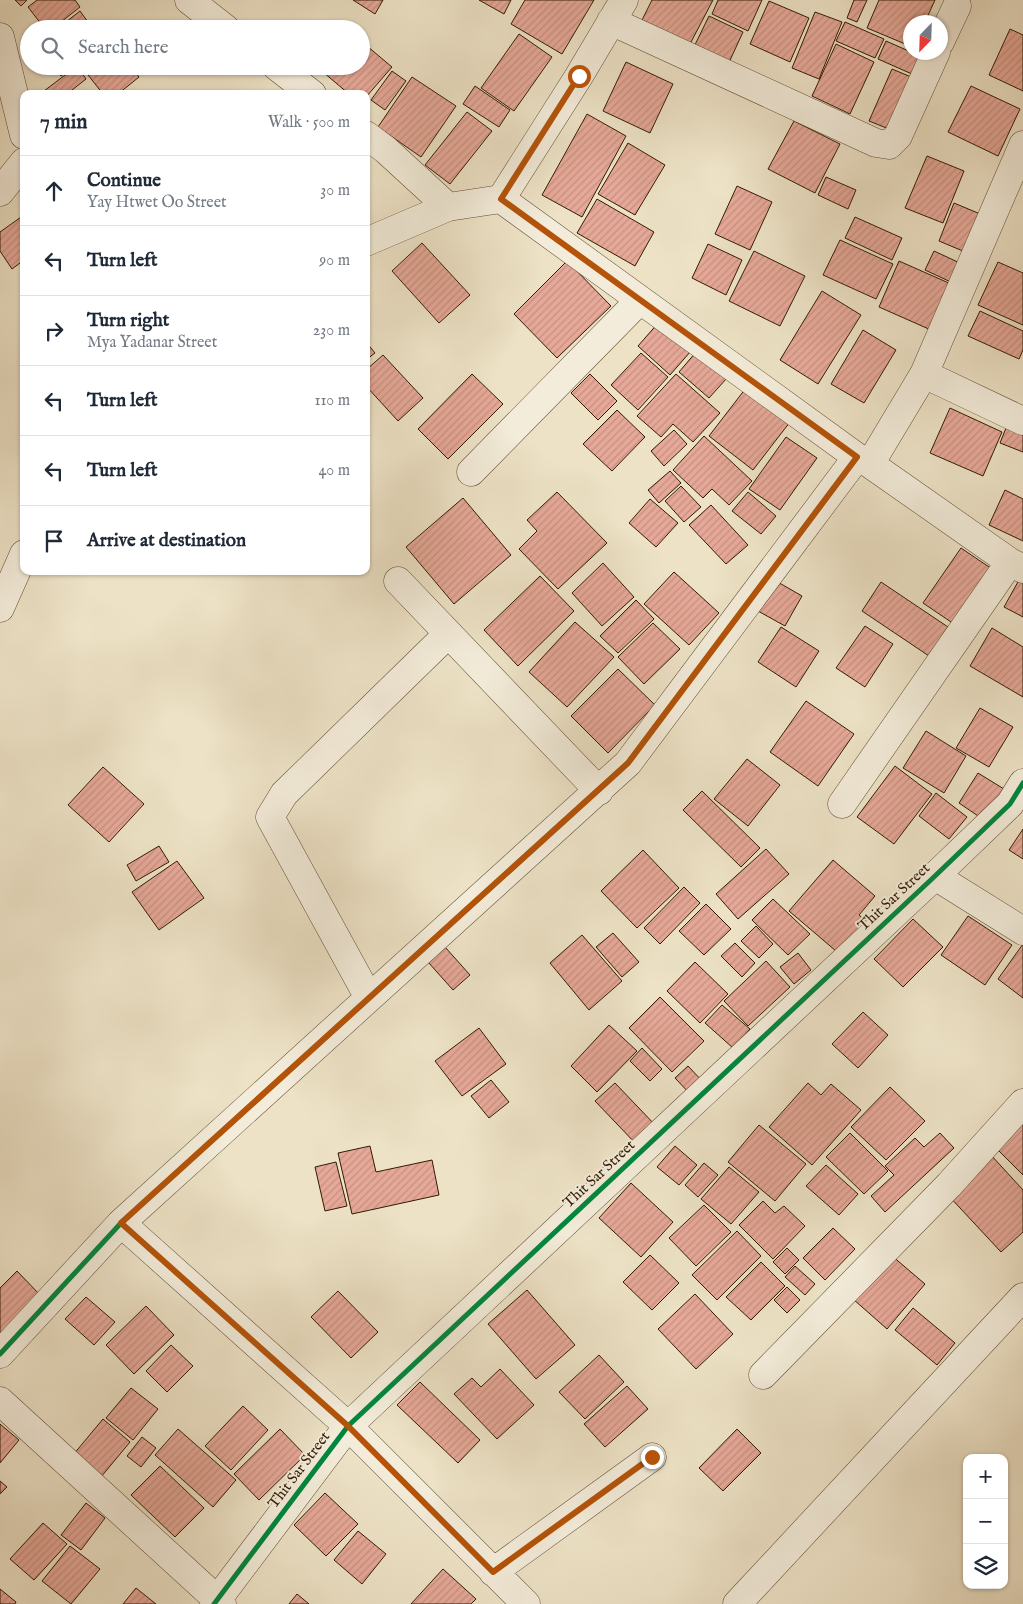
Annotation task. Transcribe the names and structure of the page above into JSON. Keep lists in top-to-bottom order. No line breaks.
{"streets":{"street":["Thit Sar Street"]},"north":"bottom left","page":{"search":"Search here","heading":["7 min","Walk · 500 m"],"list":[["Continue","Yay Htwet Oo Street","30 m"],["Turn left","90 m"],["Turn right","Mya Yadanar Street","230 m"],["Turn left","110 m"],["Turn left","40 m"],"Arrive at destination"],"map_buttons":["+","−"]}}
